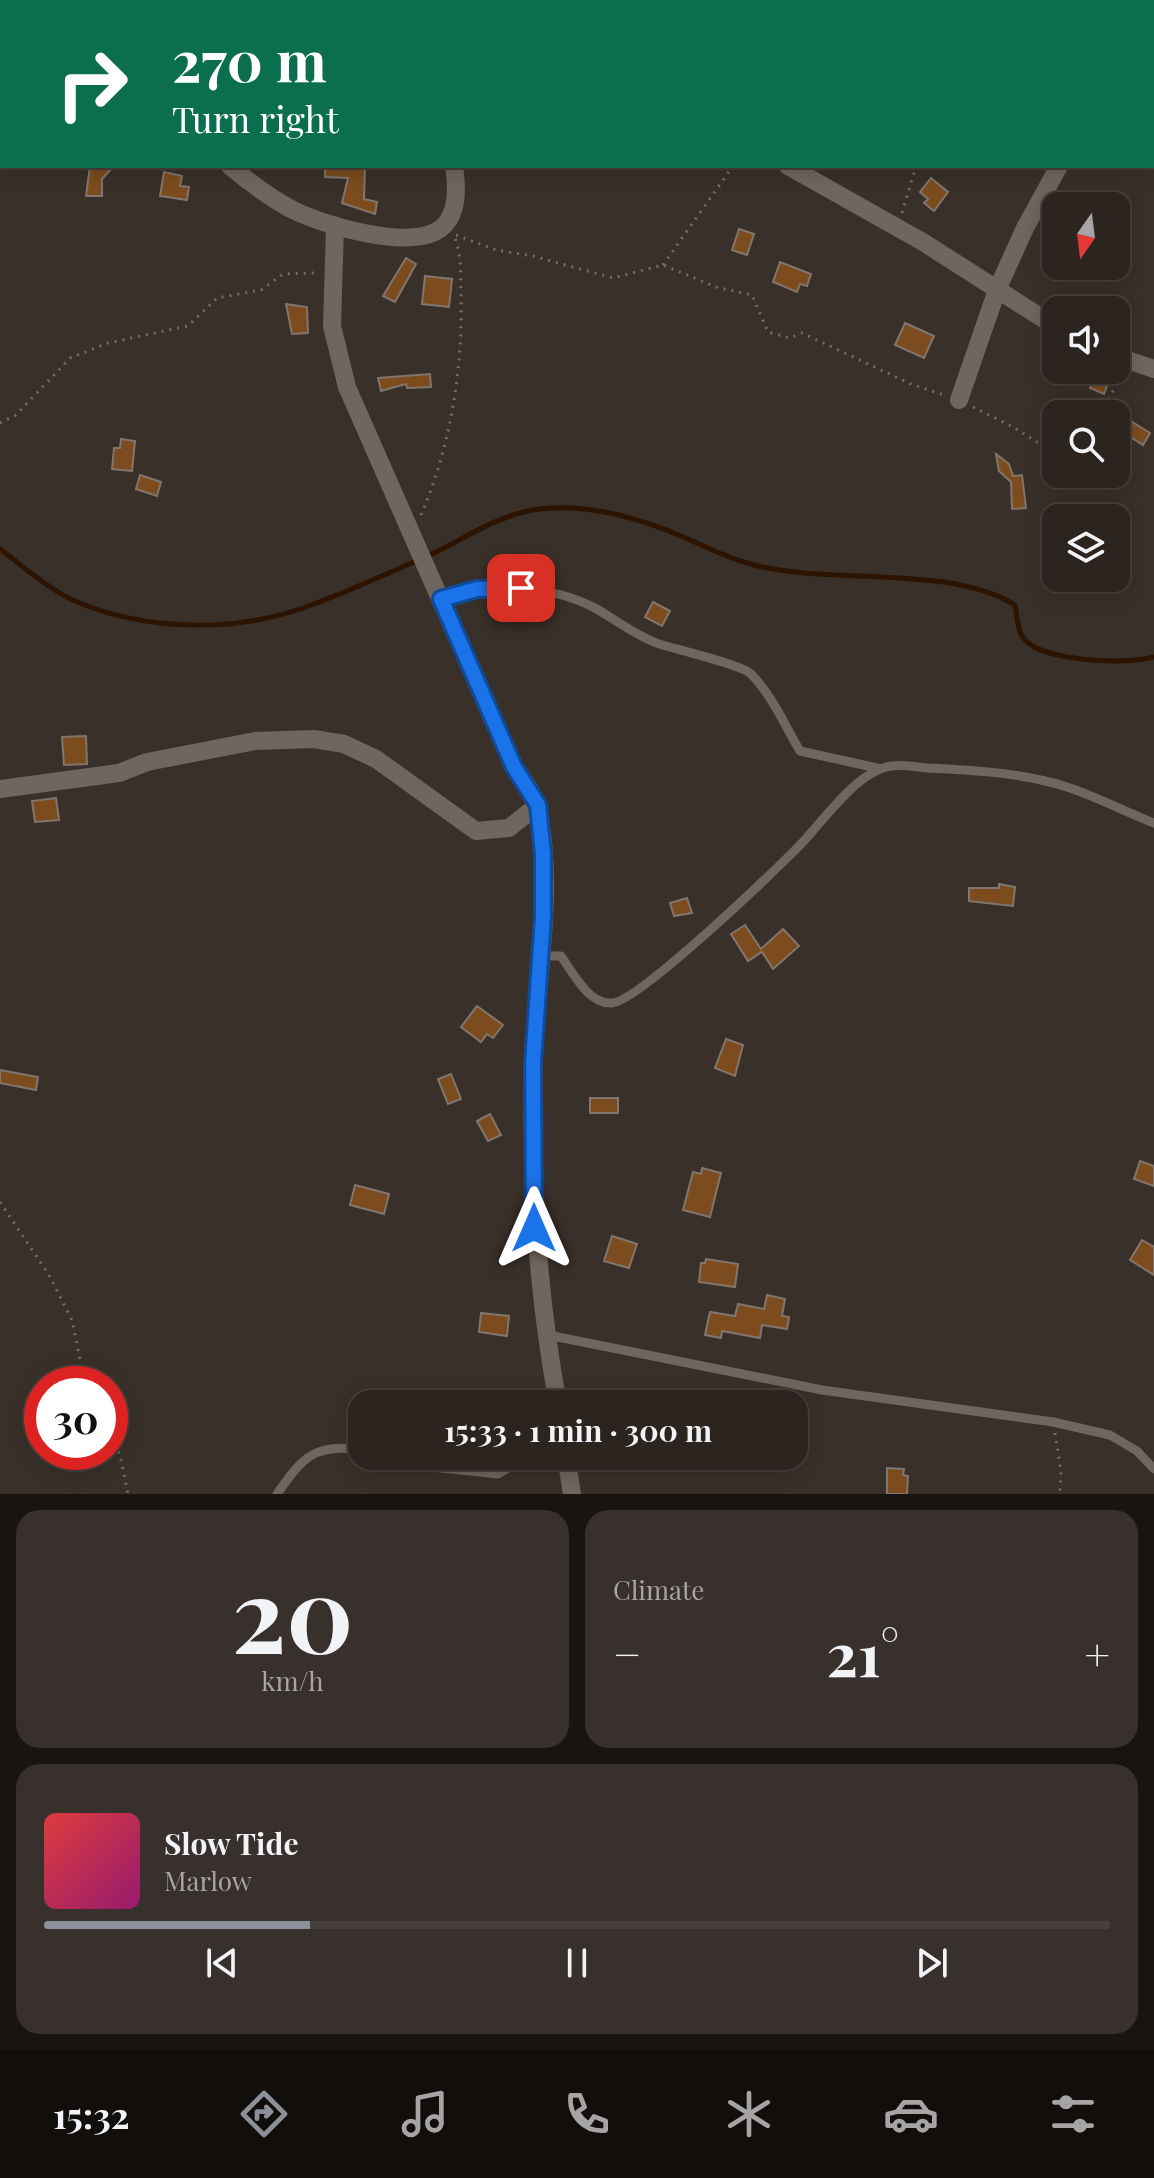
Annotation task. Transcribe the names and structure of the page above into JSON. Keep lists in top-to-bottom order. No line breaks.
{"north":"bottom","page":{"turn":["270 m","Turn right"],"limit":"30","trip":"15:33 · 1 min · 300 m","tile":[["20","km/h"],"Climate"],"heat":["−","21°","+"],"song":["Slow Tide","Marlow"],"tabs":"15:32"}}
